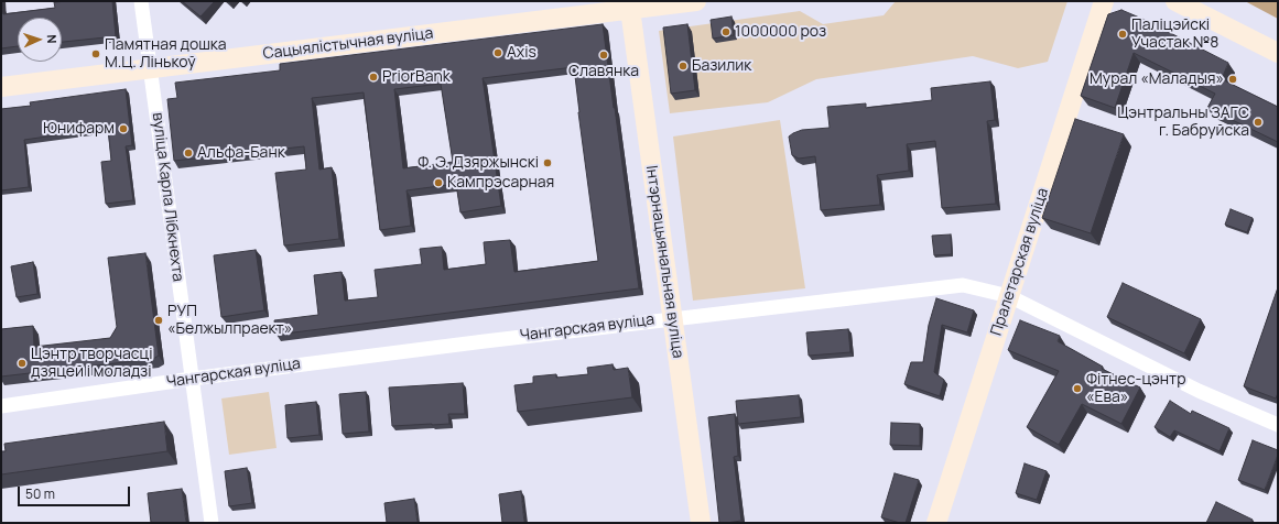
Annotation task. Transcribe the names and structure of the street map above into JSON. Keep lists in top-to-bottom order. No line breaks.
{"streets":{"street":["Сацыялістычная вуліца","вуліца Карла Лібкнехта","Інтэрнацыянальная вуліца","Пралетарская вуліца","Чангарская вуліца"]},"crossings":[["Сацыялістычная вуліца","вуліца Карла Лібкнехта"],["Сацыялістычная вуліца","Інтэрнацыянальная вуліца"],["вуліца Карла Лібкнехта","Чангарская вуліца"],["Інтэрнацыянальная вуліца","Чангарская вуліца"],["Пралетарская вуліца","Чангарская вуліца"]],"places":["1000000 роз","Паліцэйскі Участак №8","Axis","Памятная дошка М.Ц. Лінькоў","Славянка","Базилик","PriorBank","Мурал «Маладыя»","Цэнтральны ЗАГС г. Бабруйска","Юнифарм","Альфа-Банк","Ф. Э. Дзяржынскі","Кампрэсарная","РУП «Белжылпраект»","Цэнтр творчасці дзяцей і моладзі","Фітнес-цэнтр «Ева»"],"scale_bar":"50 m","north":"right"}
